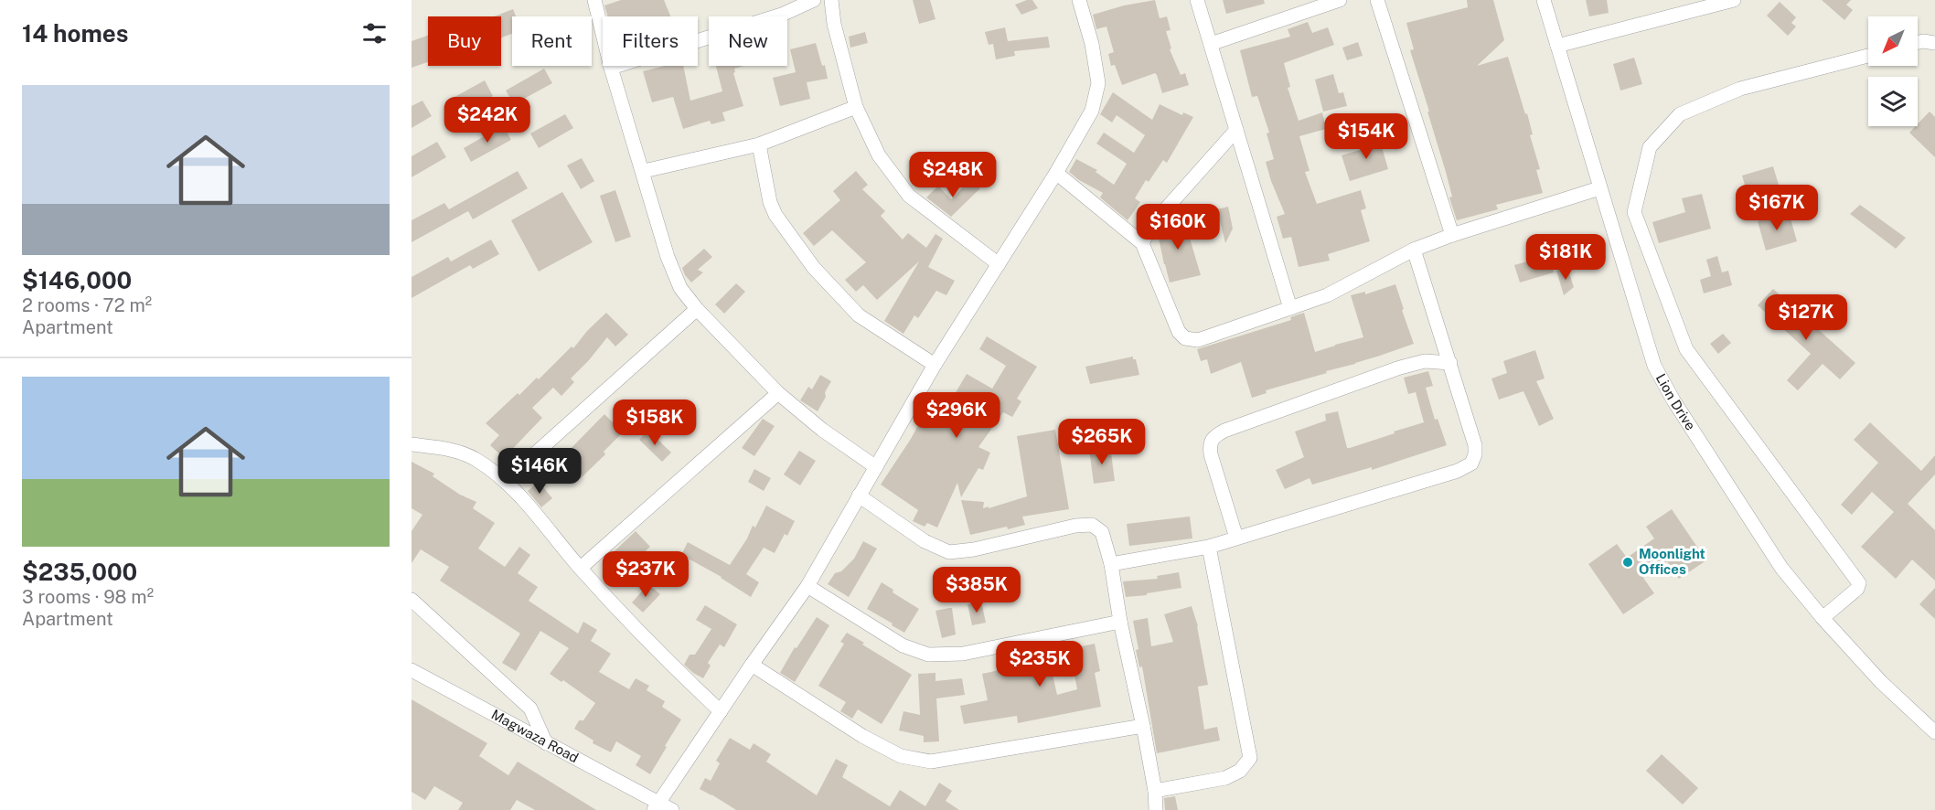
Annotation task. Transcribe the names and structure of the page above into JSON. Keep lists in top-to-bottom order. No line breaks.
{"streets":{"street":["Lion Drive","Magwaza Road"]},"places":["Moonlight Offices"],"north":"bottom left","page":{"heading":"14 homes","chip":["Buy","Rent","Filters","New"],"list":[{"name":"$146,000","note":"2 rooms · 72 m² · Apartment"},{"name":"$235,000","note":"3 rooms · 98 m² · Apartment"}],"price":["$242K","$154K","$248K","$167K","$160K","$181K","$127K","$296K","$158K","$265K","$146K","$237K","$385K","$235K"]}}
